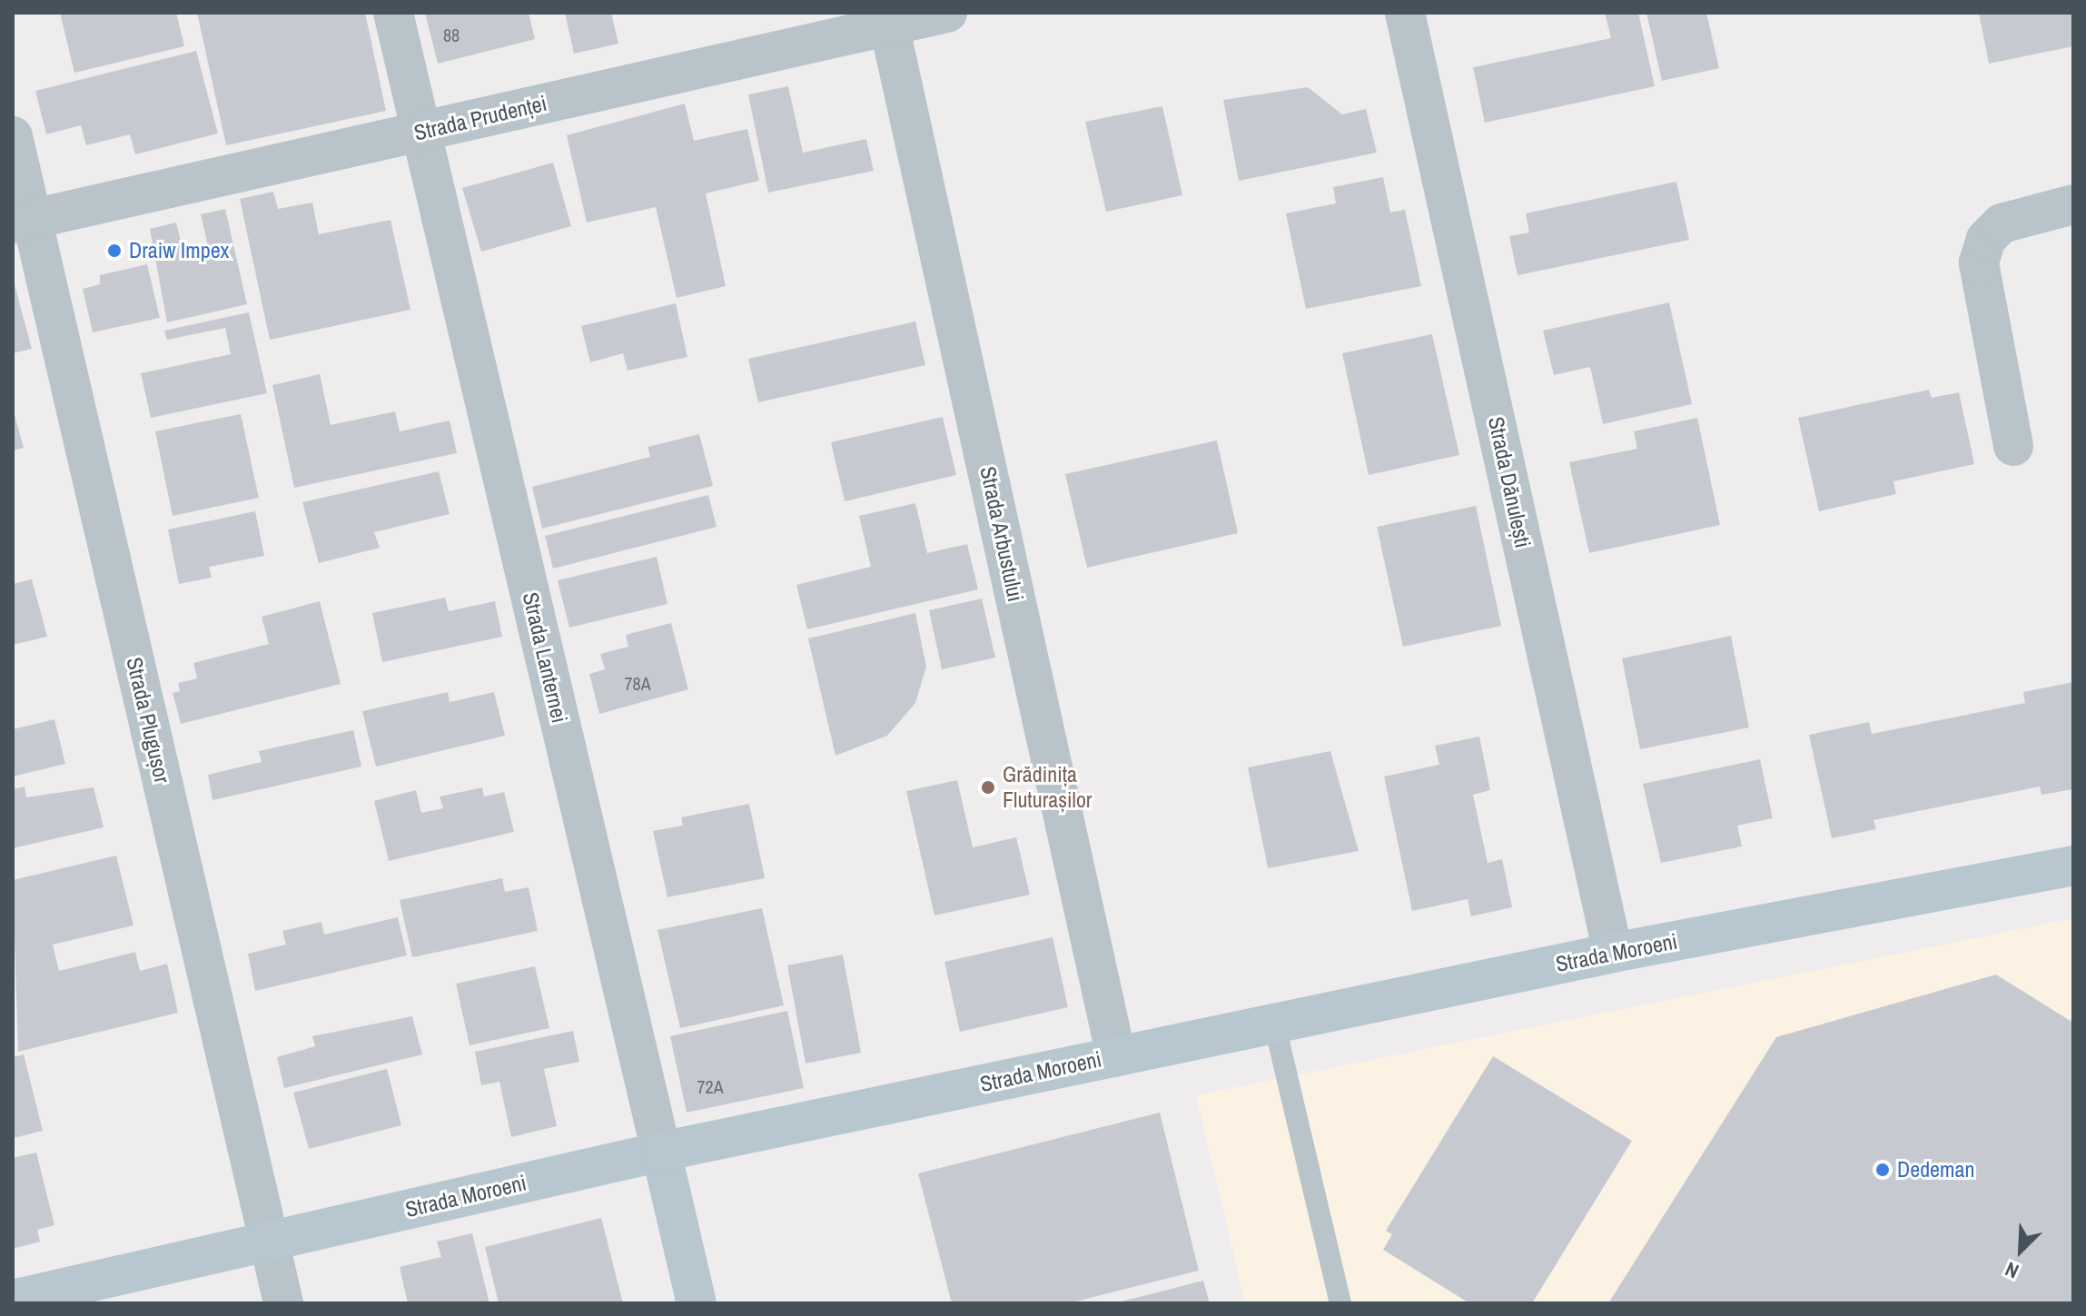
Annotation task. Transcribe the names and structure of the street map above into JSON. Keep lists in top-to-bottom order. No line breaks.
{"streets":{"street":["Strada Prudenței","Strada Dănulești","Strada Arbustului","Strada Lanternei","Strada Plugușor","Strada Moroeni"]},"crossings":[["Strada Prudenței","Strada Arbustului"],["Strada Prudenței","Strada Lanternei"],["Strada Prudenței","Strada Plugușor"],["Strada Dănulești","Strada Moroeni"],["Strada Arbustului","Strada Moroeni"],["Strada Lanternei","Strada Moroeni"],["Strada Plugușor","Strada Moroeni"]],"places":["Draiw Impex","Grădinița Fluturașilor","Dedeman"],"house_numbers":["88","78A","72A"],"north":"bottom left"}
